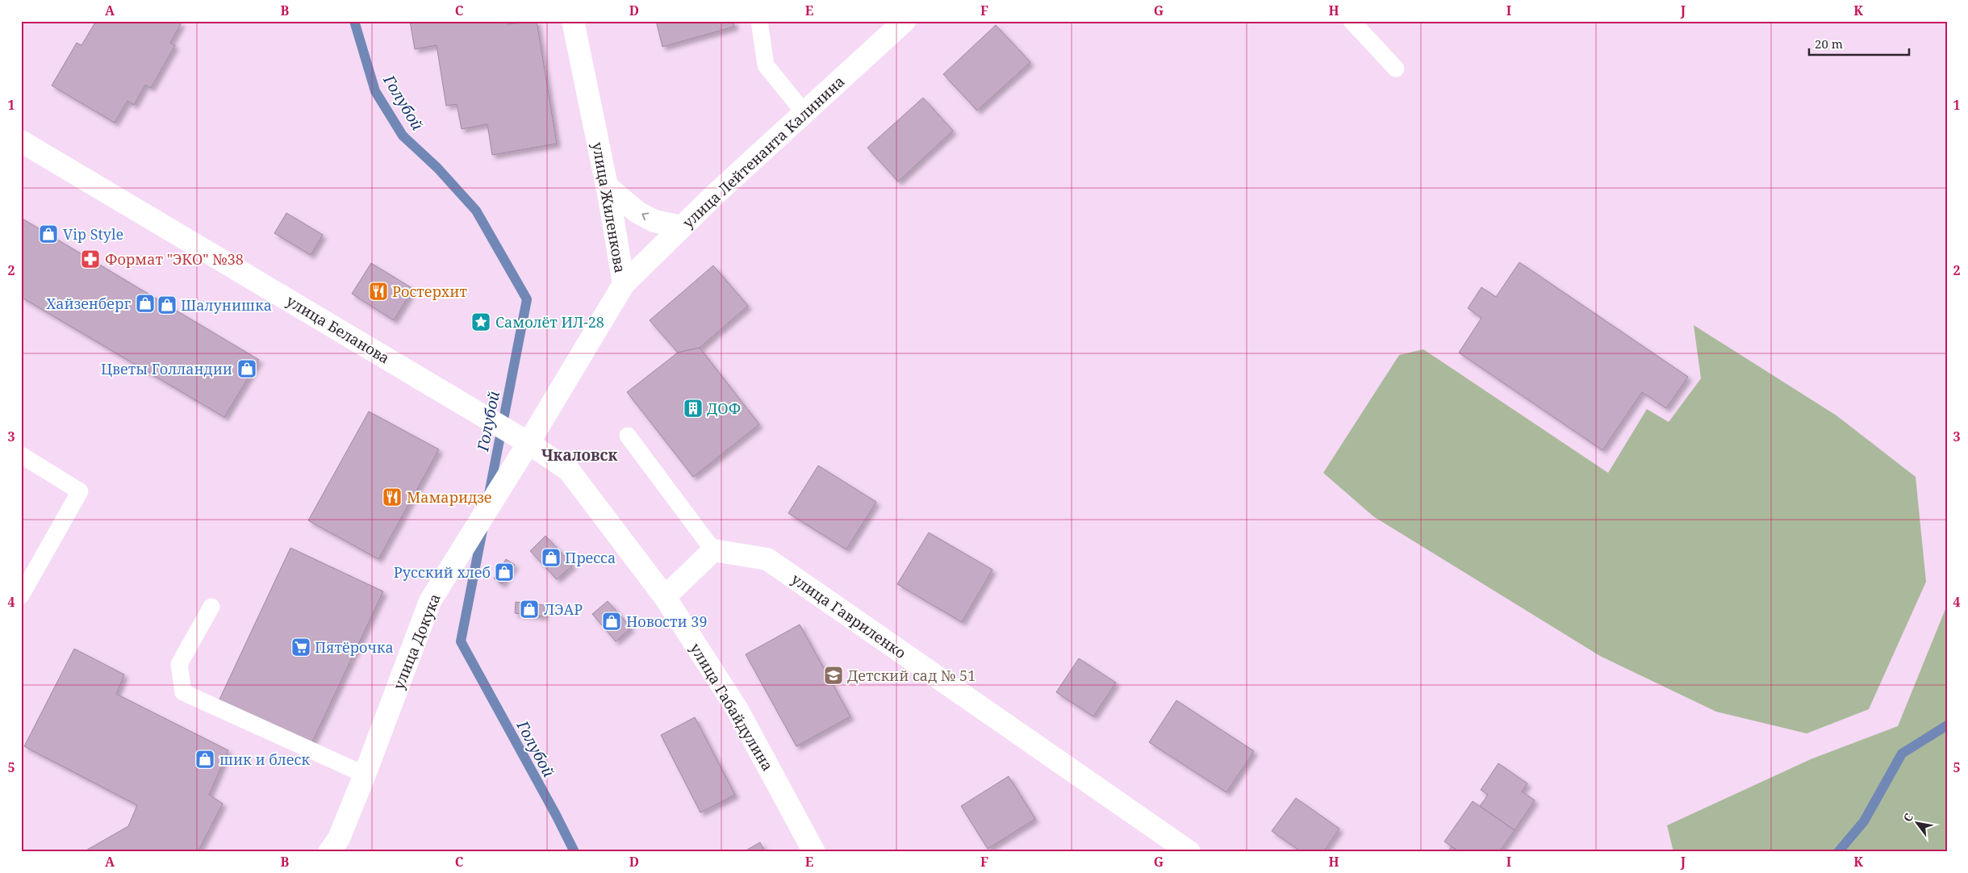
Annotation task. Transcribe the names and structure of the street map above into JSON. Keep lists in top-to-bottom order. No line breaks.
{"streets":{"street":["улица Лейтенанта Калинина","улица Жиленкова","улица Беланова","улица Гавриленко","улица Докука","улица Габайдулина"]},"crossings":[["улица Лейтенанта Калинина","улица Жиленкова"],["улица Жиленкова","улица Беланова"],["улица Жиленкова","улица Докука"],["улица Жиленкова","улица Габайдулина"],["улица Беланова","улица Докука"],["улица Беланова","улица Габайдулина"],["улица Докука","улица Габайдулина"]],"districts":["Чкаловск"],"water":["Голубой"],"places":{"shop":["Vip Style","Хайзенберг","Шалунишка","Цветы Голландии","Пресса","Русский хлеб","ЛЭАР","Новости 39","шик и блеск"],"pharmacy":["Формат \"ЭКО\" №38"],"restaurant":["Ростерхит","Мамаридзе"],"place":["Самолёт ИЛ-28"],"building":["ДОФ"],"supermarket":["Пятёрочка"],"school or university":["Детский сад № 51"]},"scale_bar":"20 m","north":"top left","grid":{"columns":["A","B","C","D","E","F","G","H","I","J","K"],"rows":["1","2","3","4","5"]}}
